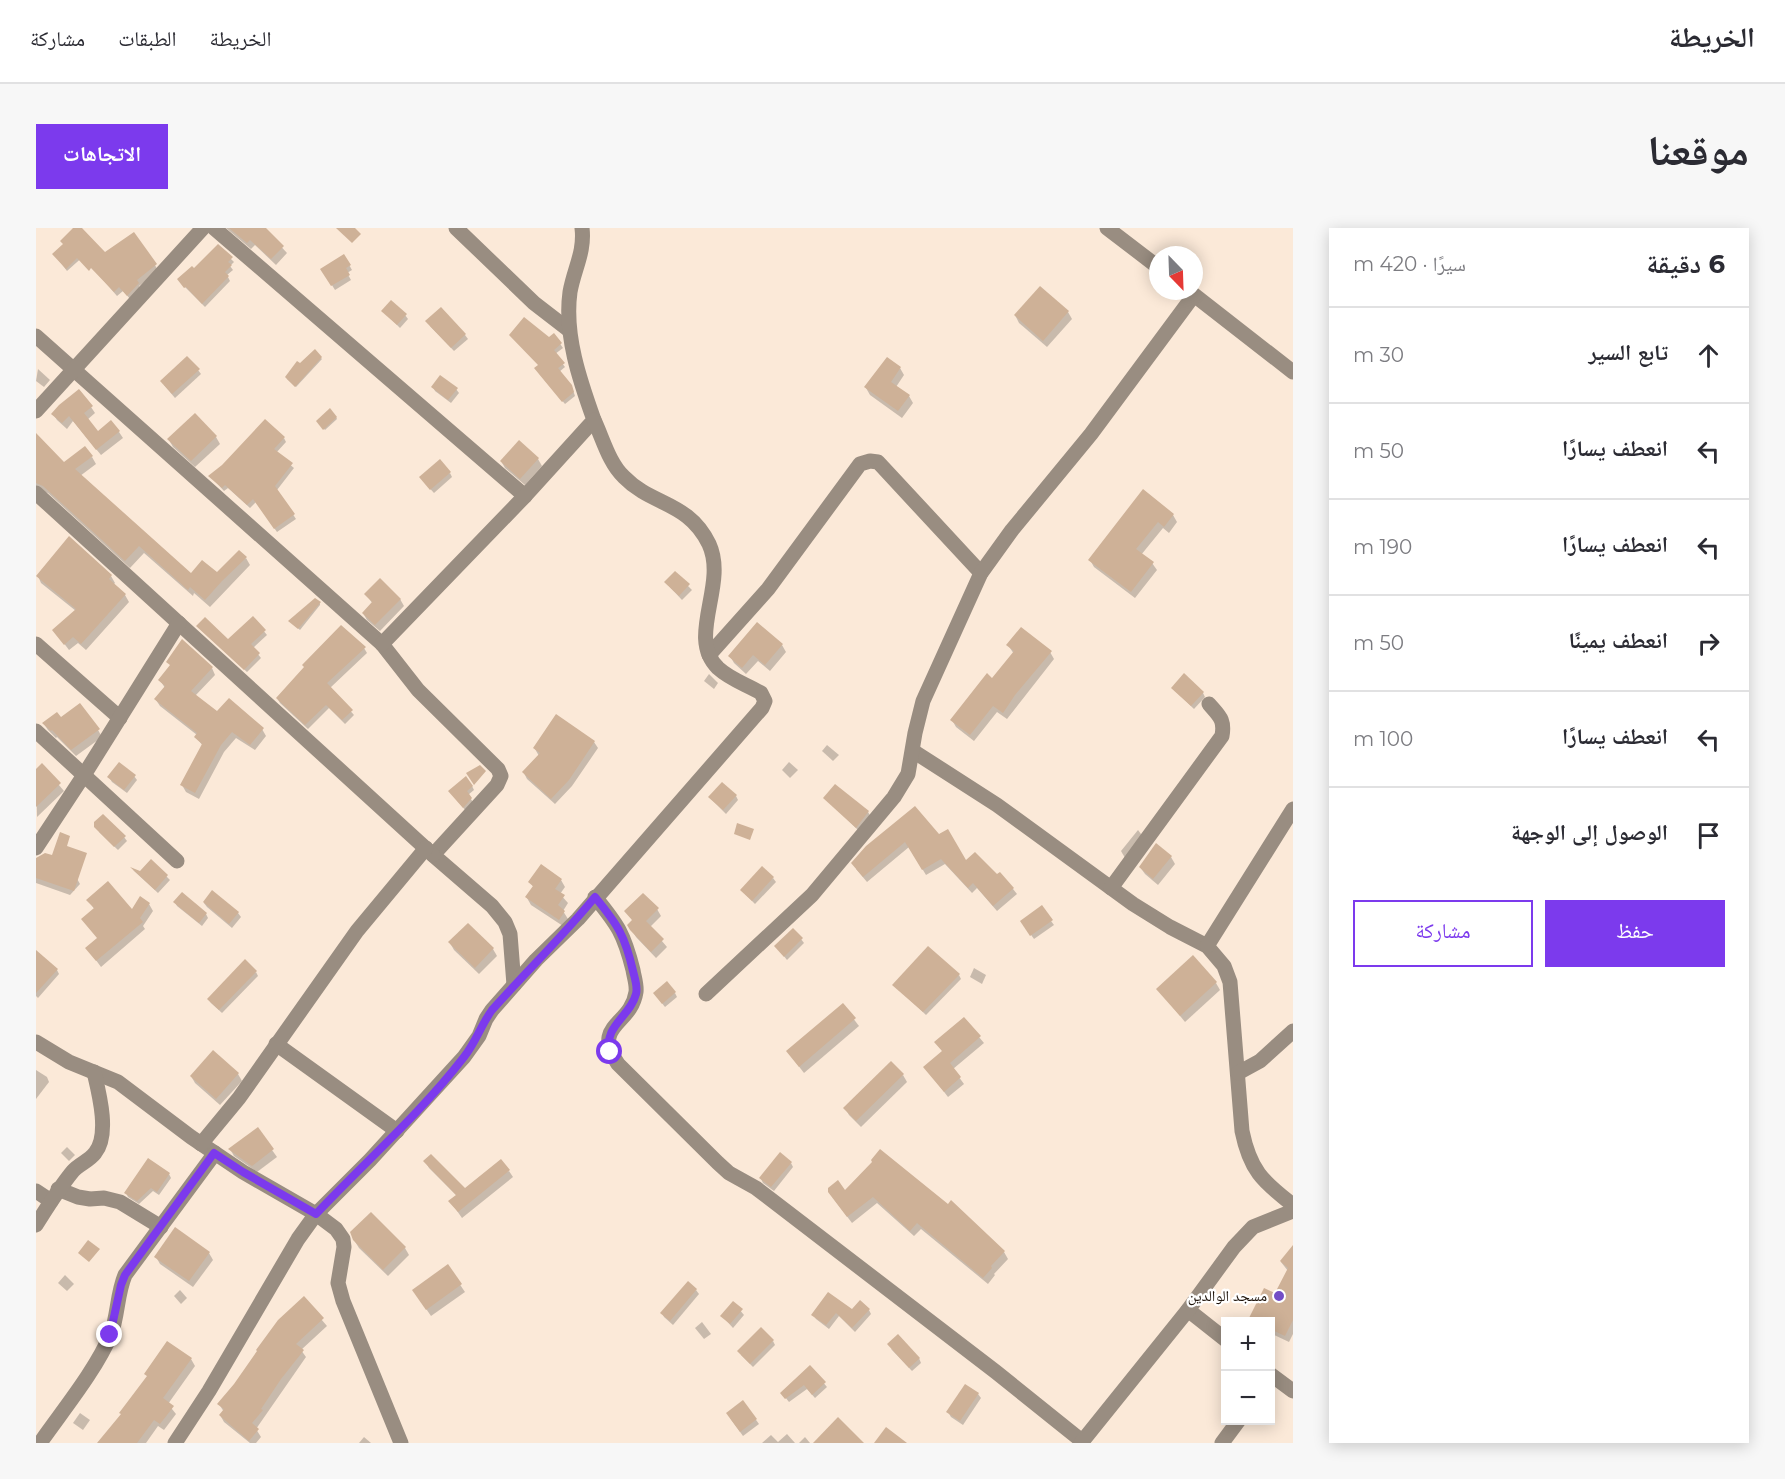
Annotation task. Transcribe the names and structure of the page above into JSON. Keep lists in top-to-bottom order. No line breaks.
{"places":["مسجد الوالدين"],"north":"bottom right","page":{"header":"الخريطة","nav":["الخريطة","الطبقات","مشاركة"],"title":"موقعنا","buttons":["الاتجاهات",["حفظ","مشاركة"]],"heading":["6 دقيقة","سيرًا · 420 m"],"list":[["تابع السير","30 m"],["انعطف يسارًا","50 m"],["انعطف يسارًا","190 m"],["انعطف يمينًا","50 m"],["انعطف يسارًا","100 m"],"الوصول إلى الوجهة"],"map_buttons":["+","−"]}}
